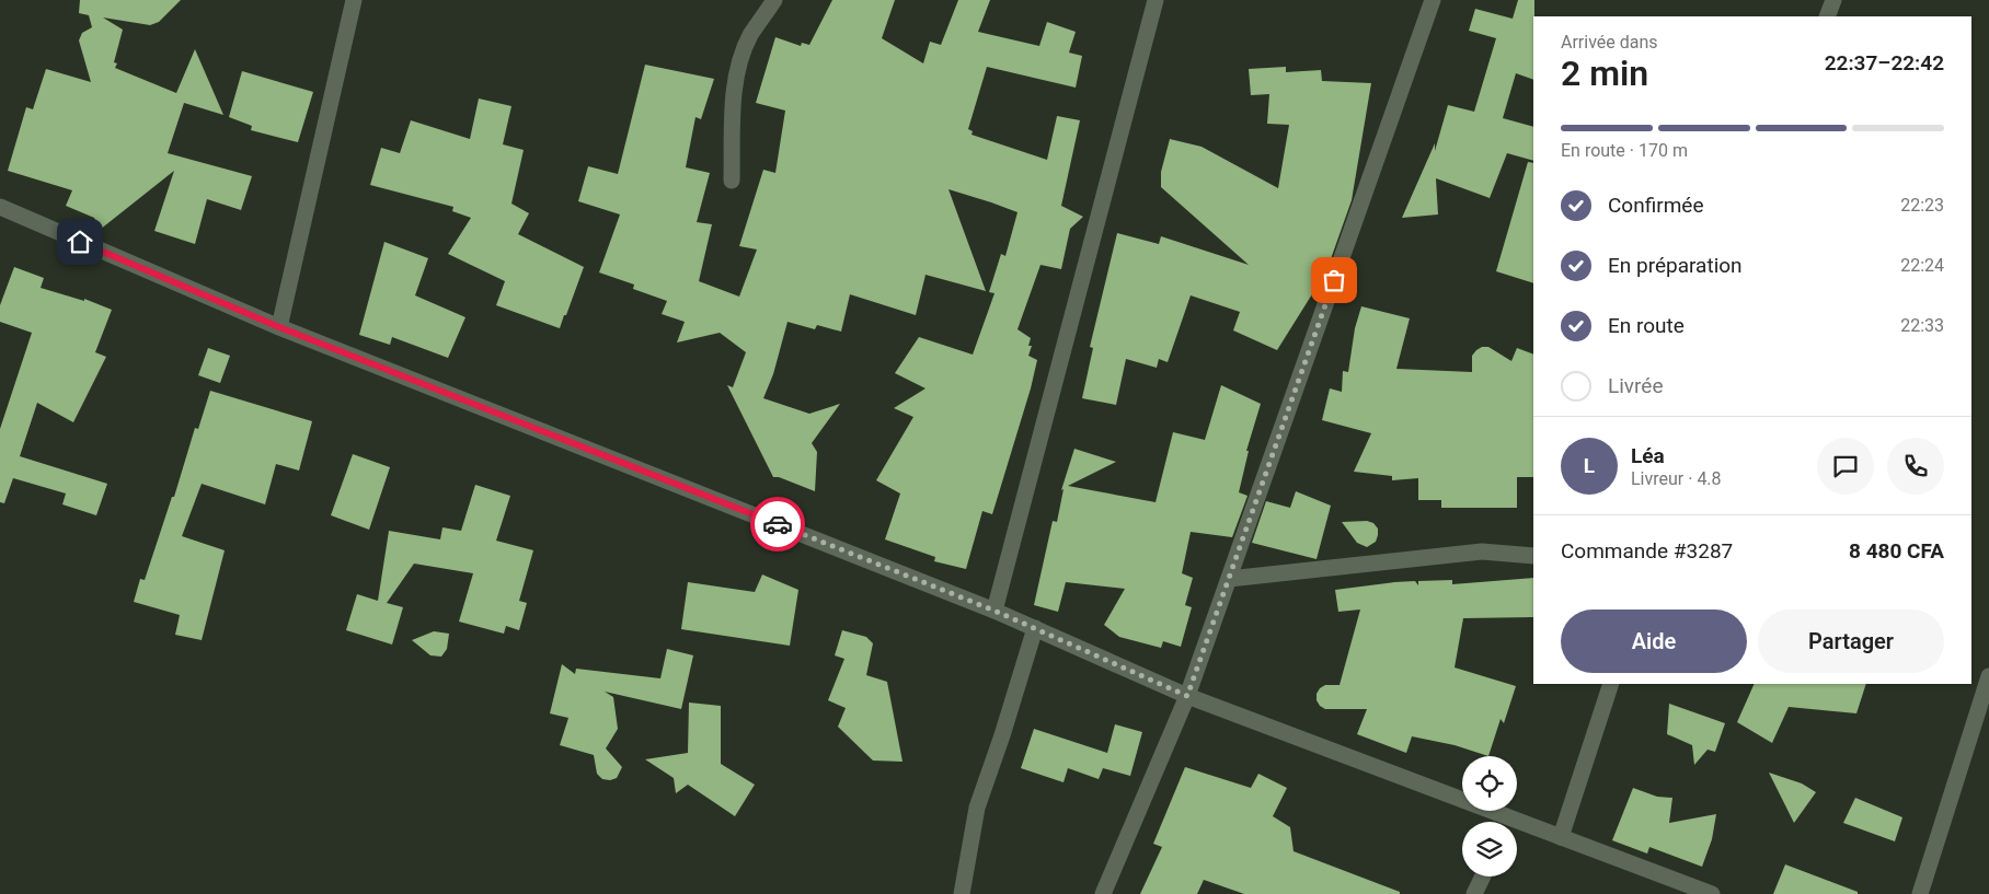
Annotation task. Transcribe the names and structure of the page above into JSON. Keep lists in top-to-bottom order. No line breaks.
{"page":{"heading":["2 min","Arrivée dans","22:37–22:42"],"panel":["Léa","Livreur · 4.8","Commande #3287","8 480 CFA"],"bar":"En route · 170 m","list":[["Confirmée","22:23"],["En préparation","22:24"],["En route","22:33"],"Livrée"],"round":"L","buttons":["Aide","Partager"]}}
